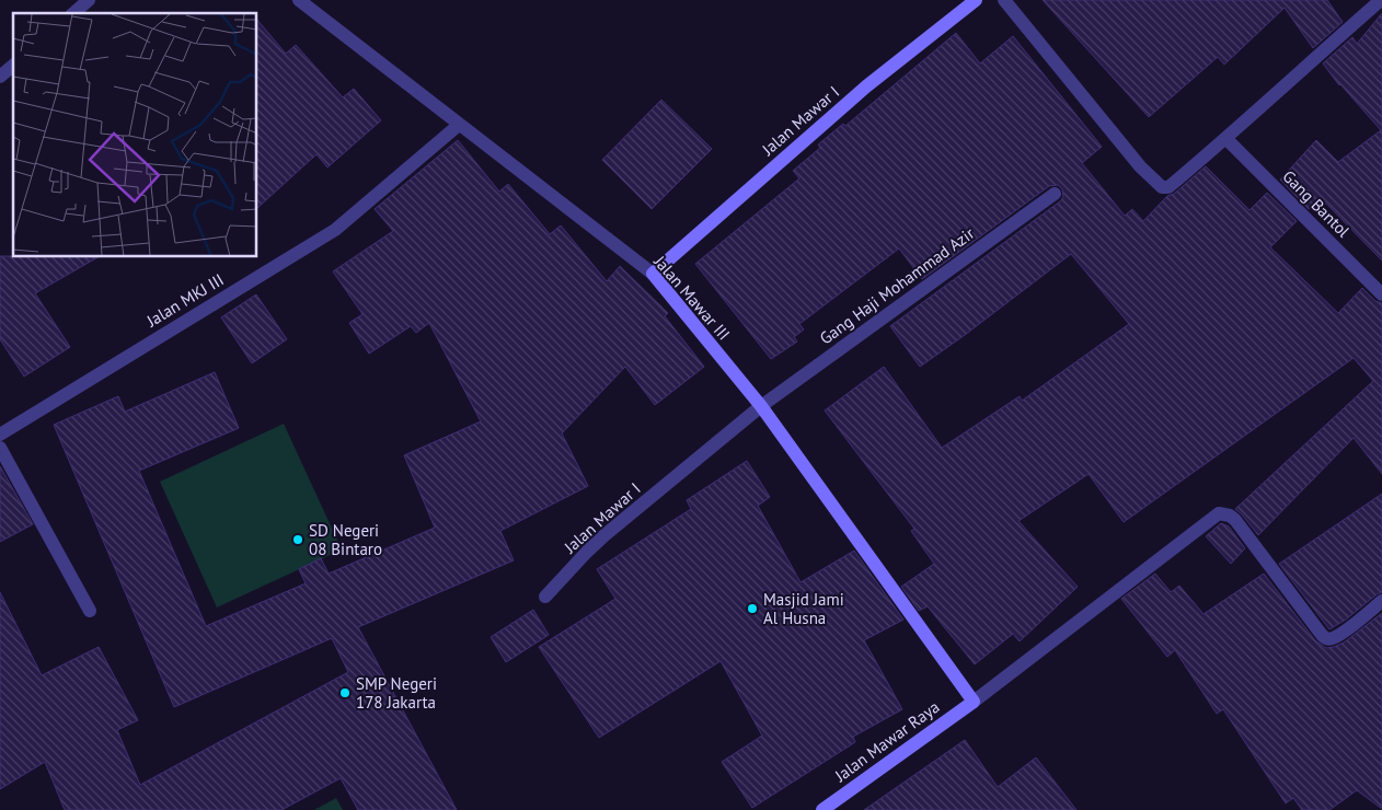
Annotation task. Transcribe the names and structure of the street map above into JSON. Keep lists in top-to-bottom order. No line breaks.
{"streets":{"street":["Jalan Mawar I","Gang Bantol","Gang Haji Mohammad Azir","Jalan Mawar III","Jalan MKJ III","Jalan Mawar Raya"]},"crossings":[["Jalan Mawar I","Gang Haji Mohammad Azir"],["Jalan Mawar I","Jalan Mawar III"],["Gang Haji Mohammad Azir","Jalan Mawar III"],["Jalan Mawar III","Jalan MKJ III"],["Jalan Mawar III","Jalan Mawar Raya"]],"places":["SD Negeri 08 Bintaro","Masjid Jami Al Husna","SMP Negeri 178 Jakarta"]}
